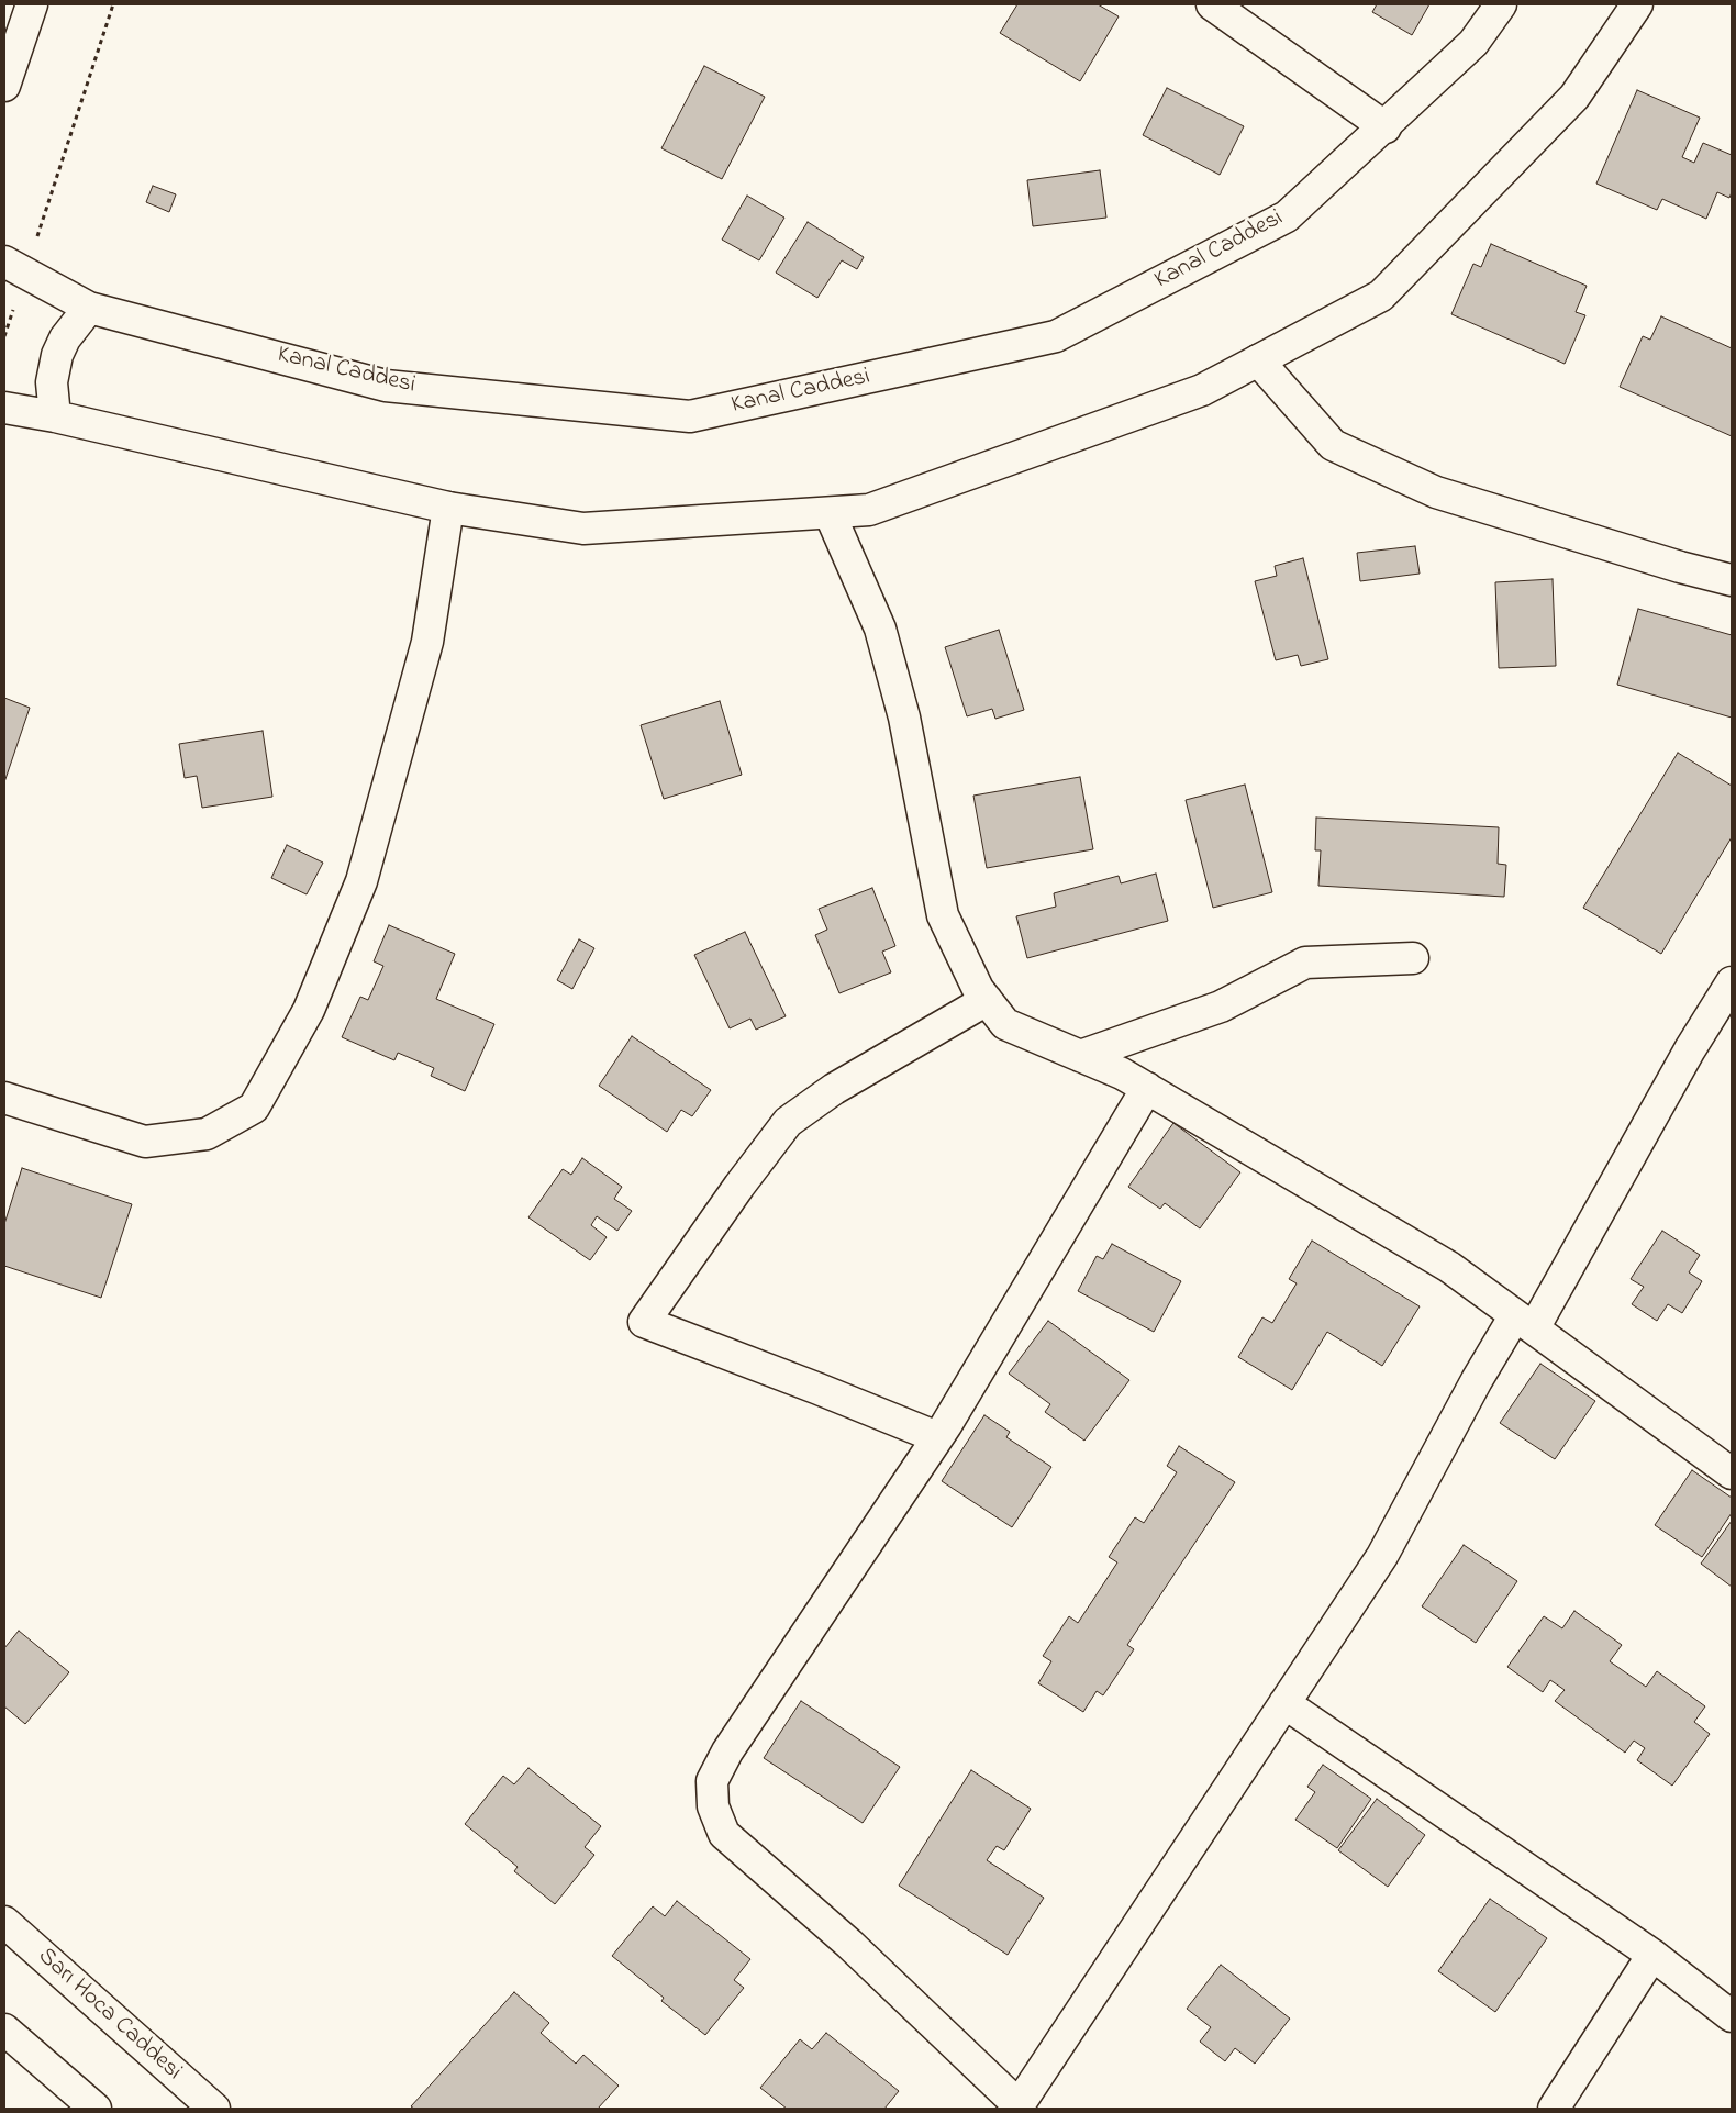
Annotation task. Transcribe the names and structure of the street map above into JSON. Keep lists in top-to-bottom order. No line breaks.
{"streets":{"main road":["Kanal Caddesi","Sarı Hoca Caddesi"]}}
